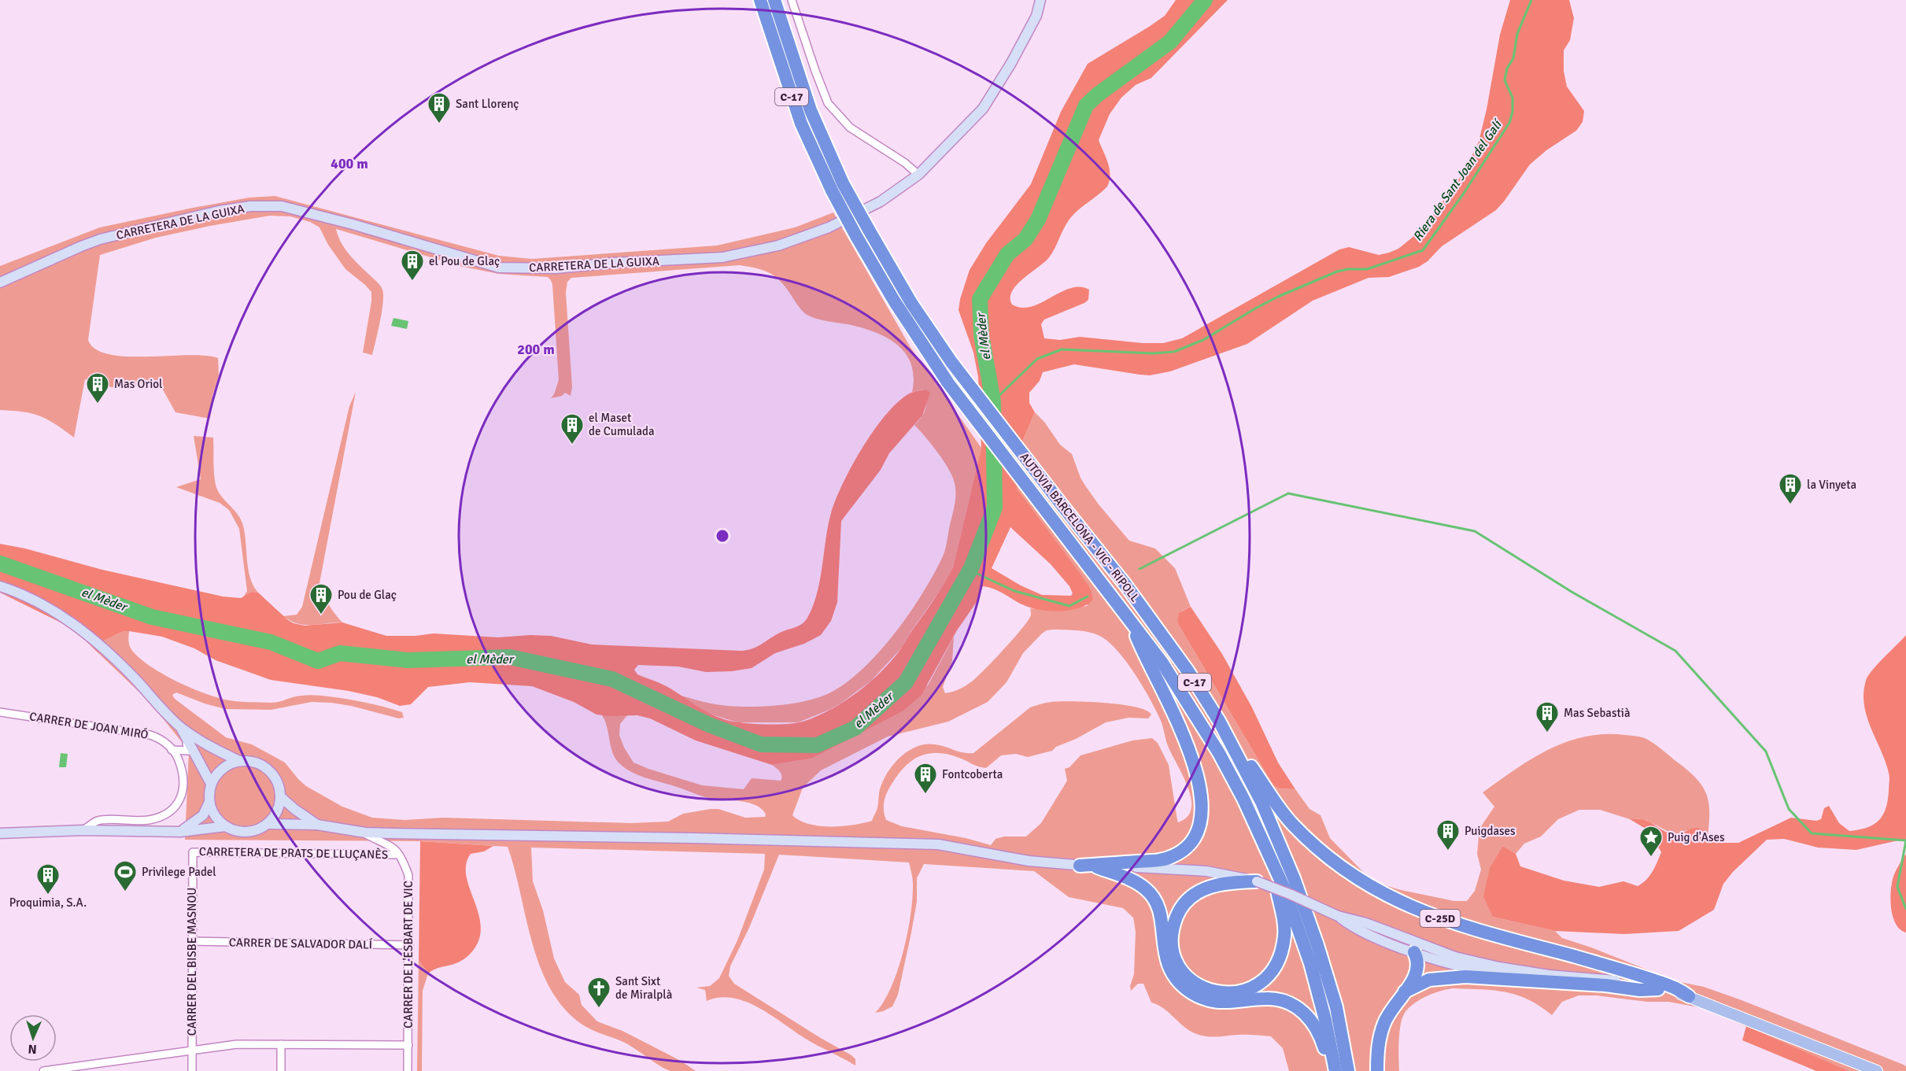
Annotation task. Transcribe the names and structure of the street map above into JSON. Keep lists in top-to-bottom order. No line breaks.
{"streets":{"highway":["C-17","AUTOVIA BARCELONA - VIC - RIPOLL","C-25D"],"street":["CARRETERA DE LA GUIXA","CARRER DE JOAN MIRÓ","CARRETERA DE PRATS DE LLUÇANÈS","CARRER DE SALVADOR DALÍ","CARRER DE L'ESBART DE VIC","CARRER DEL BISBE MASNOU"]},"crossings":[["AUTOVIA BARCELONA - VIC - RIPOLL","C-25D"],["CARRER DE JOAN MIRÓ","CARRETERA DE PRATS DE LLUÇANÈS"],["CARRETERA DE PRATS DE LLUÇANÈS","CARRER DEL BISBE MASNOU"],["CARRER DE SALVADOR DALÍ","CARRER DE L'ESBART DE VIC"],["CARRER DE SALVADOR DALÍ","CARRER DEL BISBE MASNOU"]],"water":["Riera de Sant Joan del Galí","el Mèder"],"places":{"building":["Sant Llorenç","el Pou de Glaç","Mas Oriol","el Maset de Cumulada","la Vinyeta","Pou de Glaç","Mas Sebastià","Fontcoberta","Puigdases","Proquimia, S.A."],"place":["Puig d'Ases"],"sports":["Privilege Padel"],"church":["Sant Sixt de Miralplà"]},"north":"bottom","rings":["400 m","200 m"]}
